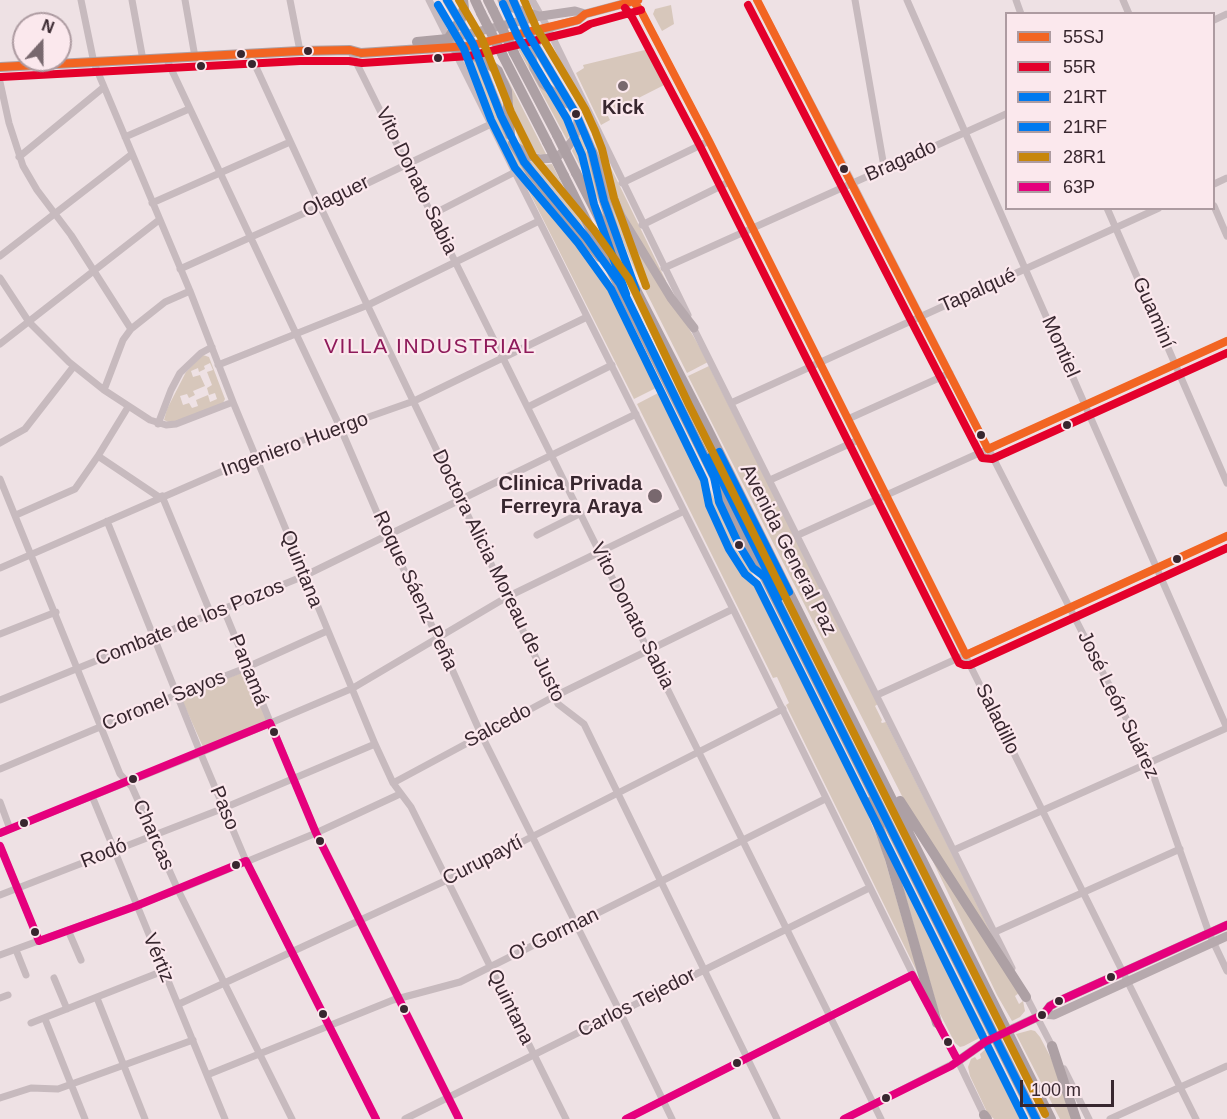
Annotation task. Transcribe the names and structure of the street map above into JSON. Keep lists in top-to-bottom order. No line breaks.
{"streets":{"highway":["Avenida General Paz"],"street":["Bragado","Vito Donato Sabia","Olaguer","Tapalqué","Guaminí","Montiel","Ingeniero Huergo","Quintana","Doctora Alicia Moreau de Justo","Roque Sáenz Peña","Combate de los Pozos","Panamá","Coronel Sayos","José León Suárez","Saladillo","Salcedo","Paso","Charcas","Rodó","Curupaytí","O' Gorman","Vértiz","Carlos Tejedor"]},"crossings":[["Bragado","Montiel"],["Bragado","Avenida General Paz"],["Bragado","José León Suárez"],["Bragado","Saladillo"],["Vito Donato Sabia","Olaguer"],["Vito Donato Sabia","Ingeniero Huergo"],["Vito Donato Sabia","Combate de los Pozos"],["Vito Donato Sabia","Salcedo"],["Vito Donato Sabia","Curupaytí"],["Vito Donato Sabia","O' Gorman"],["Vito Donato Sabia","Carlos Tejedor"],["Olaguer","Quintana"],["Olaguer","Doctora Alicia Moreau de Justo"],["Olaguer","Roque Sáenz Peña"],["Tapalqué","Guaminí"],["Tapalqué","Montiel"],["Tapalqué","Avenida General Paz"],["Tapalqué","José León Suárez"],["Tapalqué","Saladillo"],["Ingeniero Huergo","Quintana"],["Ingeniero Huergo","Doctora Alicia Moreau de Justo"],["Ingeniero Huergo","Roque Sáenz Peña"],["Ingeniero Huergo","Panamá"],["Ingeniero Huergo","Paso"],["Ingeniero Huergo","Charcas"],["Quintana","Combate de los Pozos"],["Quintana","Coronel Sayos"],["Quintana","Salcedo"],["Quintana","Rodó"],["Quintana","Curupaytí"],["Quintana","O' Gorman"],["Quintana","Carlos Tejedor"],["Doctora Alicia Moreau de Justo","Combate de los Pozos"],["Doctora Alicia Moreau de Justo","Salcedo"],["Doctora Alicia Moreau de Justo","Curupaytí"],["Doctora Alicia Moreau de Justo","O' Gorman"],["Doctora Alicia Moreau de Justo","Carlos Tejedor"],["Roque Sáenz Peña","Combate de los Pozos"],["Roque Sáenz Peña","Salcedo"],["Roque Sáenz Peña","Curupaytí"],["Roque Sáenz Peña","O' Gorman"],["Roque Sáenz Peña","Carlos Tejedor"],["Combate de los Pozos","Panamá"],["Combate de los Pozos","Paso"],["Combate de los Pozos","Charcas"],["Panamá","Coronel Sayos"],["Panamá","Rodó"],["Panamá","Curupaytí"],["Panamá","O' Gorman"],["Panamá","Carlos Tejedor"],["Coronel Sayos","Paso"],["Coronel Sayos","Charcas"],["Paso","Rodó"],["Paso","Curupaytí"],["Paso","O' Gorman"],["Charcas","Rodó"],["Charcas","Curupaytí"],["Charcas","O' Gorman"],["Rodó","Vértiz"],["Curupaytí","Vértiz"],["O' Gorman","Vértiz"]],"districts":["VILLA INDUSTRIAL"],"places":["Kick","Clinica Privada Ferreyra Araya"],"lines":["transit line 55SJ","transit line 21RT","transit line 28R1","transit line 21RF","transit line 55R","transit line 63P"],"legend":["55SJ","55R","21RT","21RF","28R1","63P"],"scale_bar":"100 m","north":"top"}
